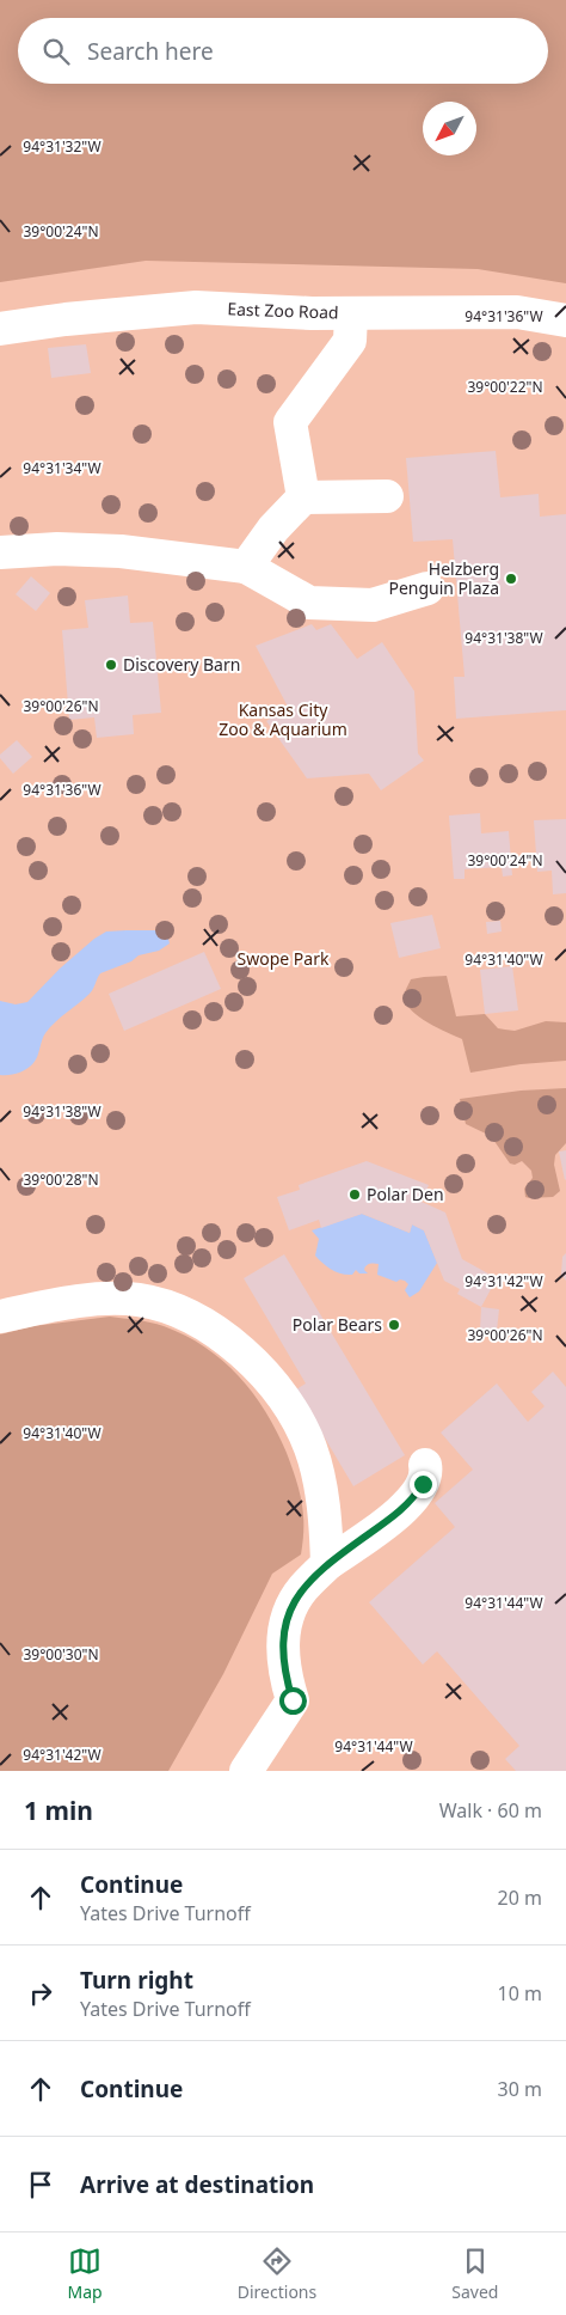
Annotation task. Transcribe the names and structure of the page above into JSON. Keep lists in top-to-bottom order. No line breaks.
{"streets":{"lane":["East Zoo Road"]},"parks":["Kansas City Zoo & Aquarium","Swope Park"],"places":["Helzberg Penguin Plaza","Discovery Barn","Polar Den","Polar Bears"],"north":"bottom left","page":{"search":"Search here","heading":["1 min","Walk · 60 m"],"list":[["Continue","Yates Drive Turnoff","20 m"],["Turn right","Yates Drive Turnoff","10 m"],["Continue","30 m"],"Arrive at destination"],"nav":["Map","Directions","Saved"]},"coordinates":["94°31'32\"W","39°00'24\"N","94°31'36\"W","39°00'22\"N","94°31'34\"W","94°31'38\"W","39°00'26\"N","94°31'40\"W","39°00'28\"N","94°31'42\"W","94°31'44\"W","39°00'30\"N"]}
